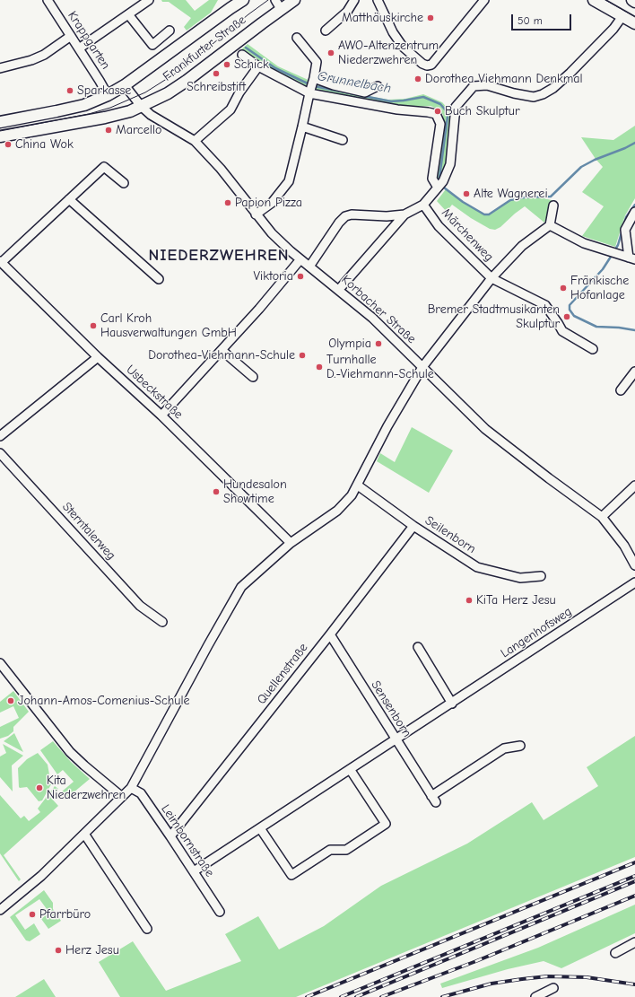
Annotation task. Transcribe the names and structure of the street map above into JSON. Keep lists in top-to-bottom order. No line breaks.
{"streets":{"main road":["Frankfurter Straße"],"street":["Krappgarten","Märchenweg","Korbacher Straße","Usbeckstraße","Sterntalerweg","Seilenborn","Langenhofsweg","Quellenstraße","Sensenborn","Leimbornstraße"]},"crossings":[["Krappgarten","Frankfurter Straße"],["Frankfurter Straße","Korbacher Straße"],["Seilenborn","Quellenstraße"],["Langenhofsweg","Sensenborn"],["Langenhofsweg","Leimbornstraße"],["Quellenstraße","Sensenborn"],["Quellenstraße","Leimbornstraße"]],"districts":["NIEDERZWEHREN"],"water":["Grunnelbach"],"places":["Matthäuskirche","AWO-Altenzentrum Niederzwehren","Schick","Schreibstift","Dorothea Viehmann Denkmal","Sparkasse","Buch Skulptur","Marcello","China Wok","Alte Wagnerei","Papion Pizza","Viktoria","Fränkische Hofanlage","Bremer Stadtmusikanten Skulptur","Carl Kroh Hausverwaltungen GmbH","Olympia","Dorothea-Viehmann-Schule","Turnhalle D.-Viehmann-Schule","Hundesalon Showtime","KiTa Herz Jesu","Johann-Amos-Comenius-Schule","Kita Niederzwehren","Pfarrbüro","Herz Jesu"],"scale_bar":"50 m"}
